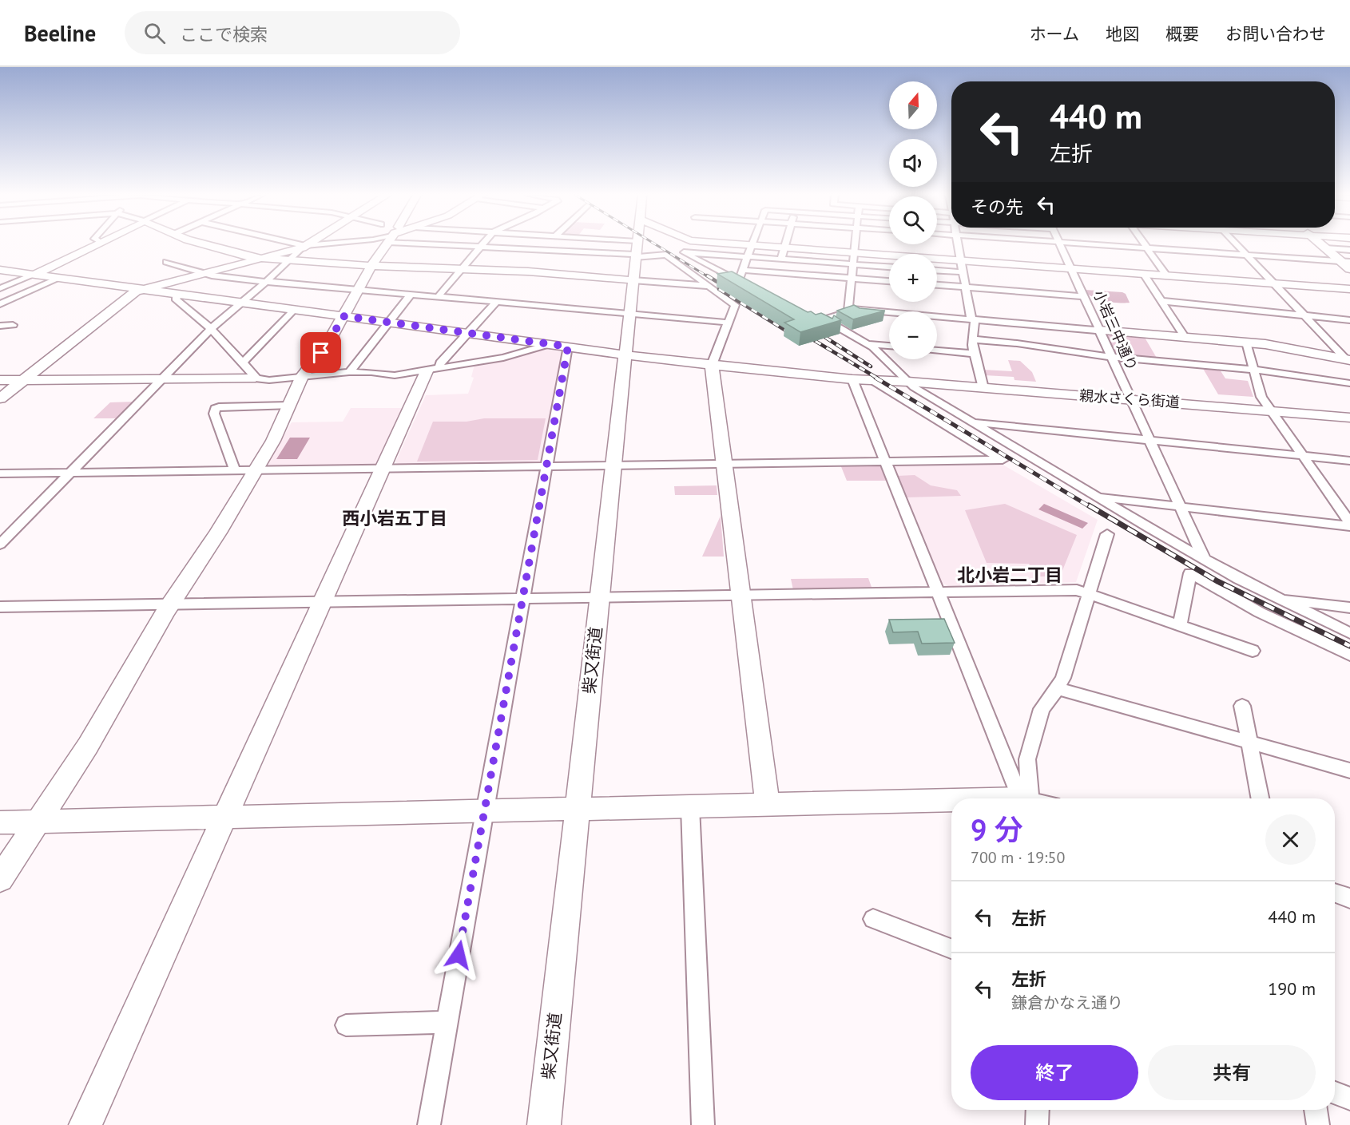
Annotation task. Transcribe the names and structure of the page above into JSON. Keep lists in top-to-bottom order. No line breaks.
{"streets":{"street":["小岩三中通り","親水さくら街道","柴又街道"]},"crossings":[["小岩三中通り","親水さくら街道"],["親水さくら街道","柴又街道"]],"districts":["西小岩五丁目","北小岩二丁目"],"north":"top","page":{"header":"Beeline","search":"ここで検索","nav":["ホーム","地図","概要","お問い合わせ"],"map_buttons":["+","−"],"turn":["440 m","左折"],"then":"その先","heading":["9 分","700 m · 19:50"],"list":[{"name":"左折","value":"440 m"},{"name":"左折","note":"鎌倉かなえ通り","value":"190 m"}],"buttons":["終了","共有"]}}
